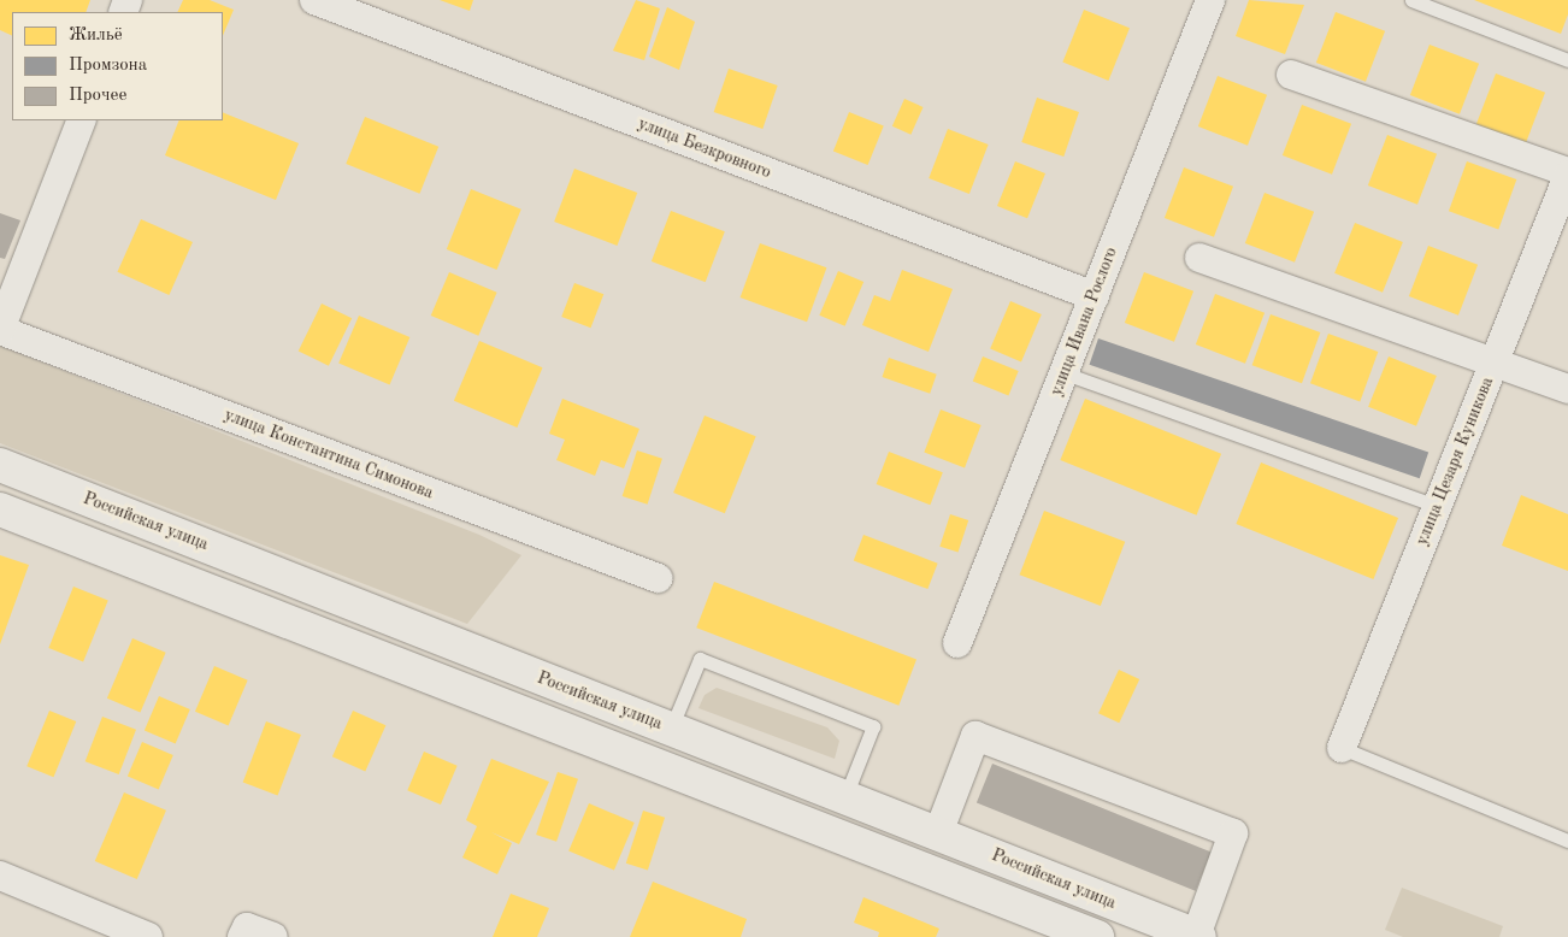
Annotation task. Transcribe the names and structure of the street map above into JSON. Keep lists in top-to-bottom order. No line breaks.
{"streets":{"main road":["Российская улица"],"street":["улица Безкровного","улица Ивана Рослого","улица Константина Симонова","улица Цезаря Куникова"]},"crossings":[["улица Безкровного","улица Ивана Рослого"]],"legend":["Жильё","Промзона","Прочее"]}
